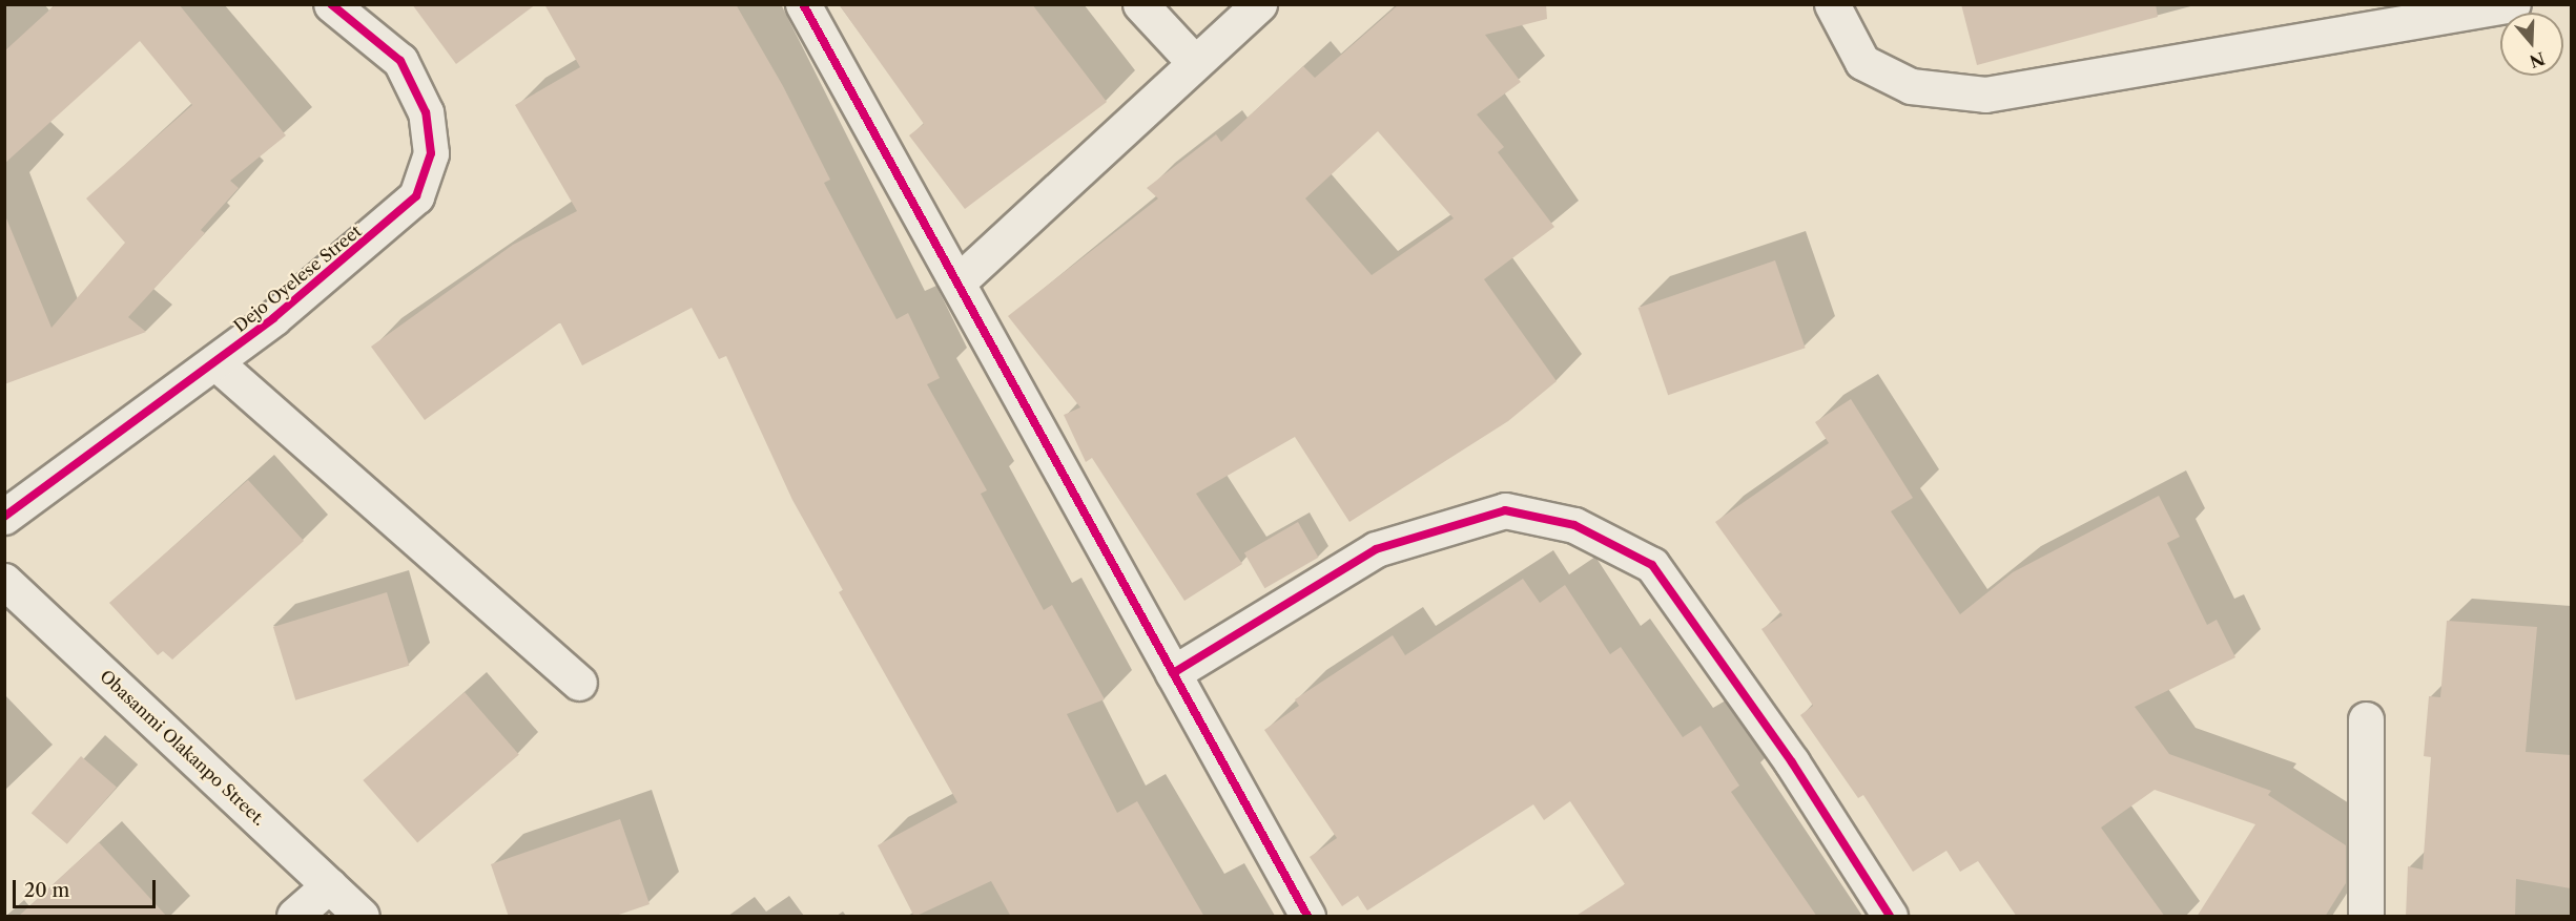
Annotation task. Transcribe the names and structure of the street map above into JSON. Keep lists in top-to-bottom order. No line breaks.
{"streets":{"street":["Dejo Oyelese Street","Obasanmi Olakanpo Street."]},"scale_bar":"20 m","north":"bottom"}
